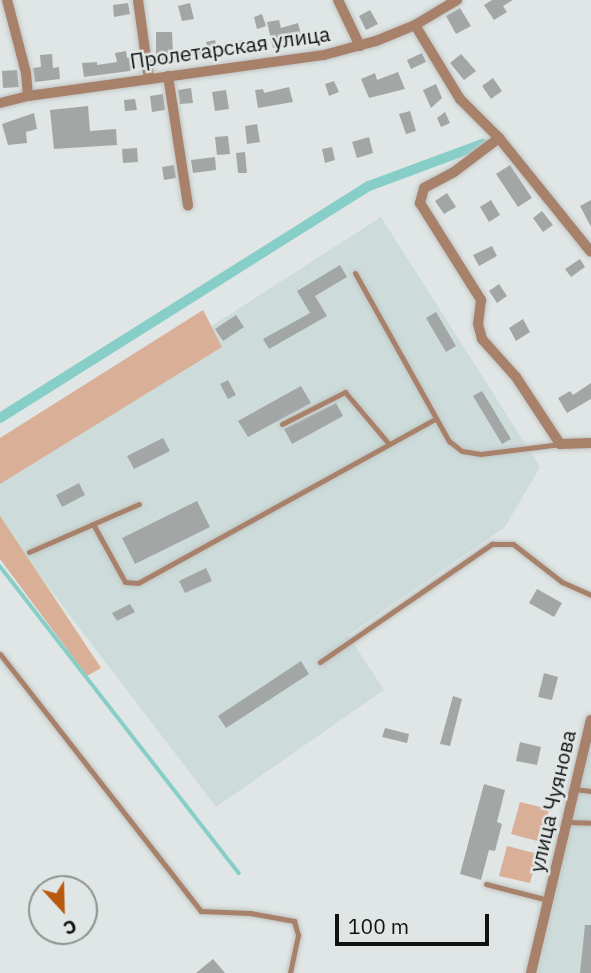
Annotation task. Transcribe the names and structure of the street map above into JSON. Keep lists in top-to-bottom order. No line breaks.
{"streets":{"street":["Пролетарская улица","улица Чуянова"]},"scale_bar":"100 m","north":"bottom"}
